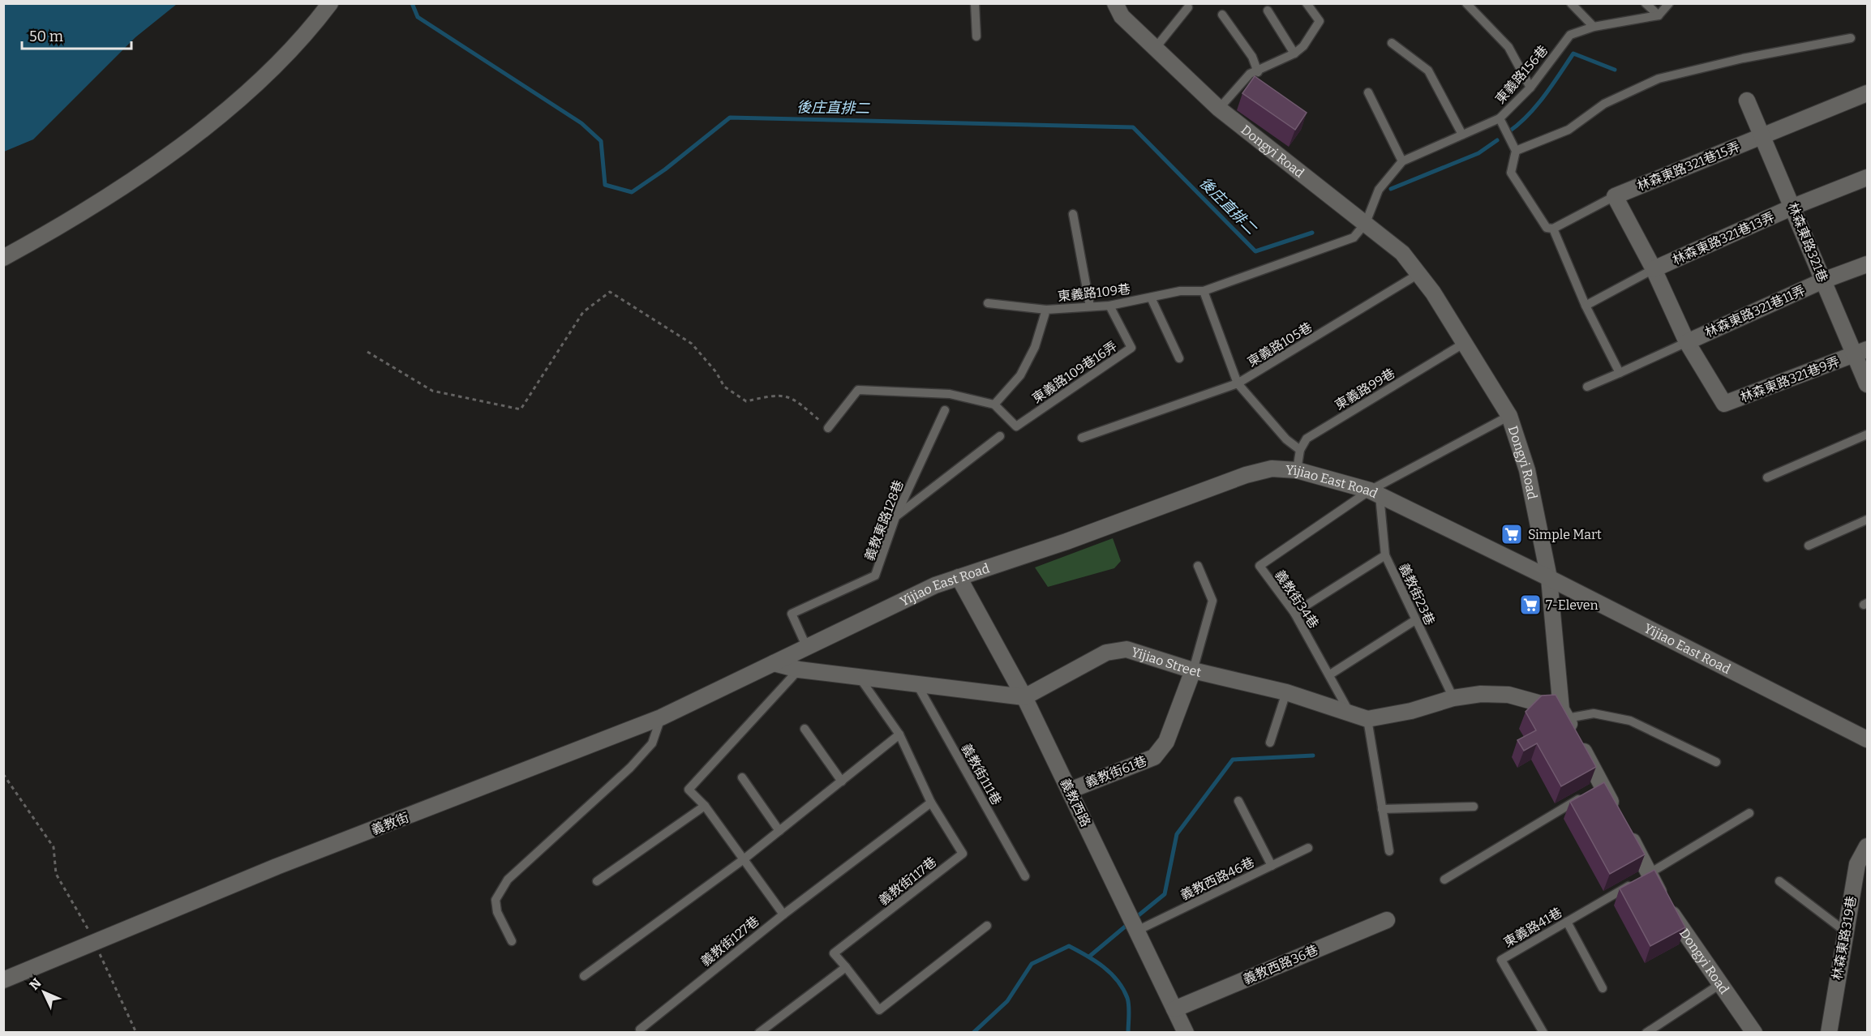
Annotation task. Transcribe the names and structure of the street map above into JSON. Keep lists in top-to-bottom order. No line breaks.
{"streets":{"street":["Dongyi Road","林森東路321巷15弄","林森東路321巷13弄","林森東路321巷","林森東路321巷11弄","林森東路321巷9弄","Yijiao East Road","Yijiao Street","義教街61巷","義教西路","義教街","林森東路319巷","義教西路36巷"],"lane":["東義路156巷","東義路109巷","東義路105巷","東義路109巷16弄","東義路99巷","義教東路128巷","義教街23巷","義教街34巷","義教街111巷","義教西路46巷","義教街117巷","東義路41巷","義教街127巷"]},"crossings":[["東義路156巷","Dongyi Road"],["東義路156巷","東義路109巷"],["Dongyi Road","東義路109巷"],["Dongyi Road","東義路105巷"],["Dongyi Road","東義路99巷"],["Dongyi Road","Yijiao East Road"],["林森東路321巷15弄","林森東路321巷"],["林森東路321巷13弄","林森東路321巷"],["林森東路321巷","林森東路321巷11弄"],["林森東路321巷","林森東路321巷9弄"],["東義路109巷","東義路105巷"],["東義路109巷","東義路109巷16弄"],["林森東路321巷11弄","林森東路321巷9弄"],["Yijiao East Road","義教東路128巷"],["Yijiao East Road","義教街23巷"],["Yijiao East Road","義教街34巷"],["Yijiao East Road","義教西路"],["Yijiao East Road","義教街"],["義教街23巷","義教街34巷"],["義教街34巷","Yijiao Street"],["Yijiao Street","義教街61巷"],["Yijiao Street","義教西路"],["義教街61巷","義教西路"],["義教西路","義教西路46巷"],["義教西路","義教西路36巷"]],"water":["後庄直排二"],"places":{"supermarket":["Simple Mart","7-Eleven"]},"scale_bar":"50 m","north":"top left"}
